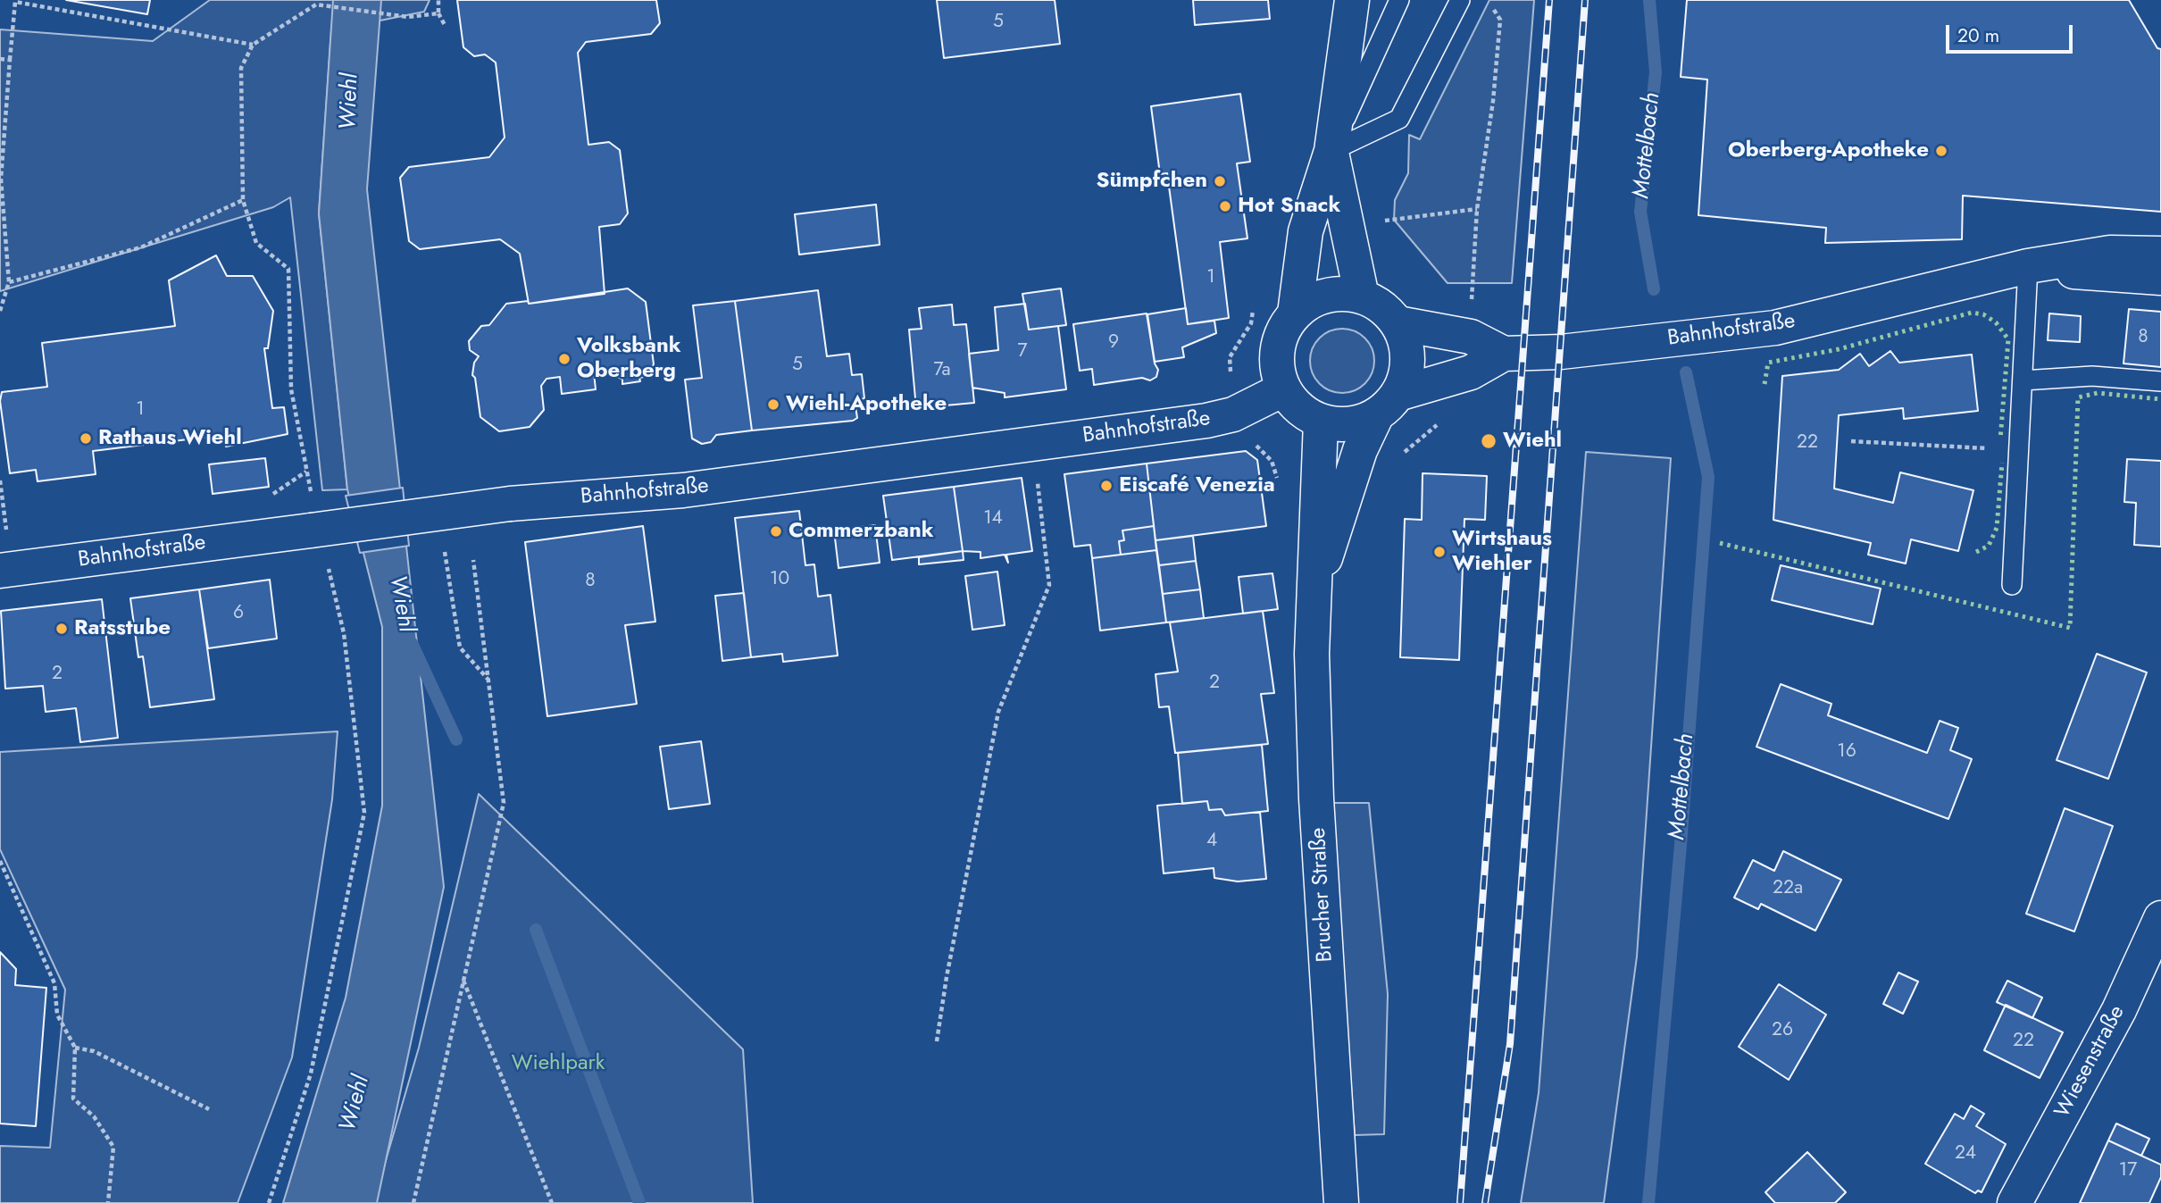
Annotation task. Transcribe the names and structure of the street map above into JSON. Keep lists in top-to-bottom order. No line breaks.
{"streets":{"street":["Bahnhofstraße","Brucher Straße","Wiesenstraße"]},"crossings":[["Bahnhofstraße","Brucher Straße"]],"water":["Wiehl","Mottelbach"],"parks":["Wiehlpark"],"places":["Oberberg-Apotheke","Sümpfchen","Hot Snack","Volksbank Oberberg","Wiehl-Apotheke","Rathaus Wiehl","Wiehl","Eiscafé Venezia","Commerzbank","Wirtshaus Wiehler","Ratsstube"],"house_numbers":["5","1","8","9","7","5","7a","1","22","14","10","8","6","2","2","16","4","22a","26","22","24","17"],"scale_bar":"20 m"}
